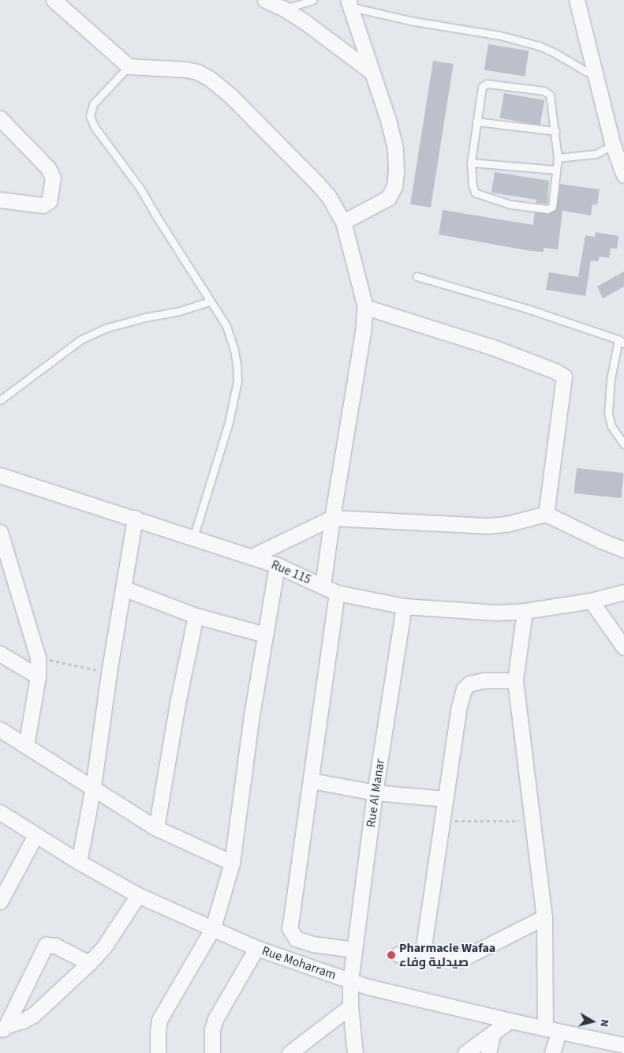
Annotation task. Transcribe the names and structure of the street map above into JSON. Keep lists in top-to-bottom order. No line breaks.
{"streets":{"street":["Rue 115","Rue Al Manar","Rue Moharram"]},"crossings":[["Rue 115","Rue Al Manar"],["Rue Al Manar","Rue Moharram"]],"places":["Pharmacie Wafaa صيدلية وفاء"],"north":"right"}
